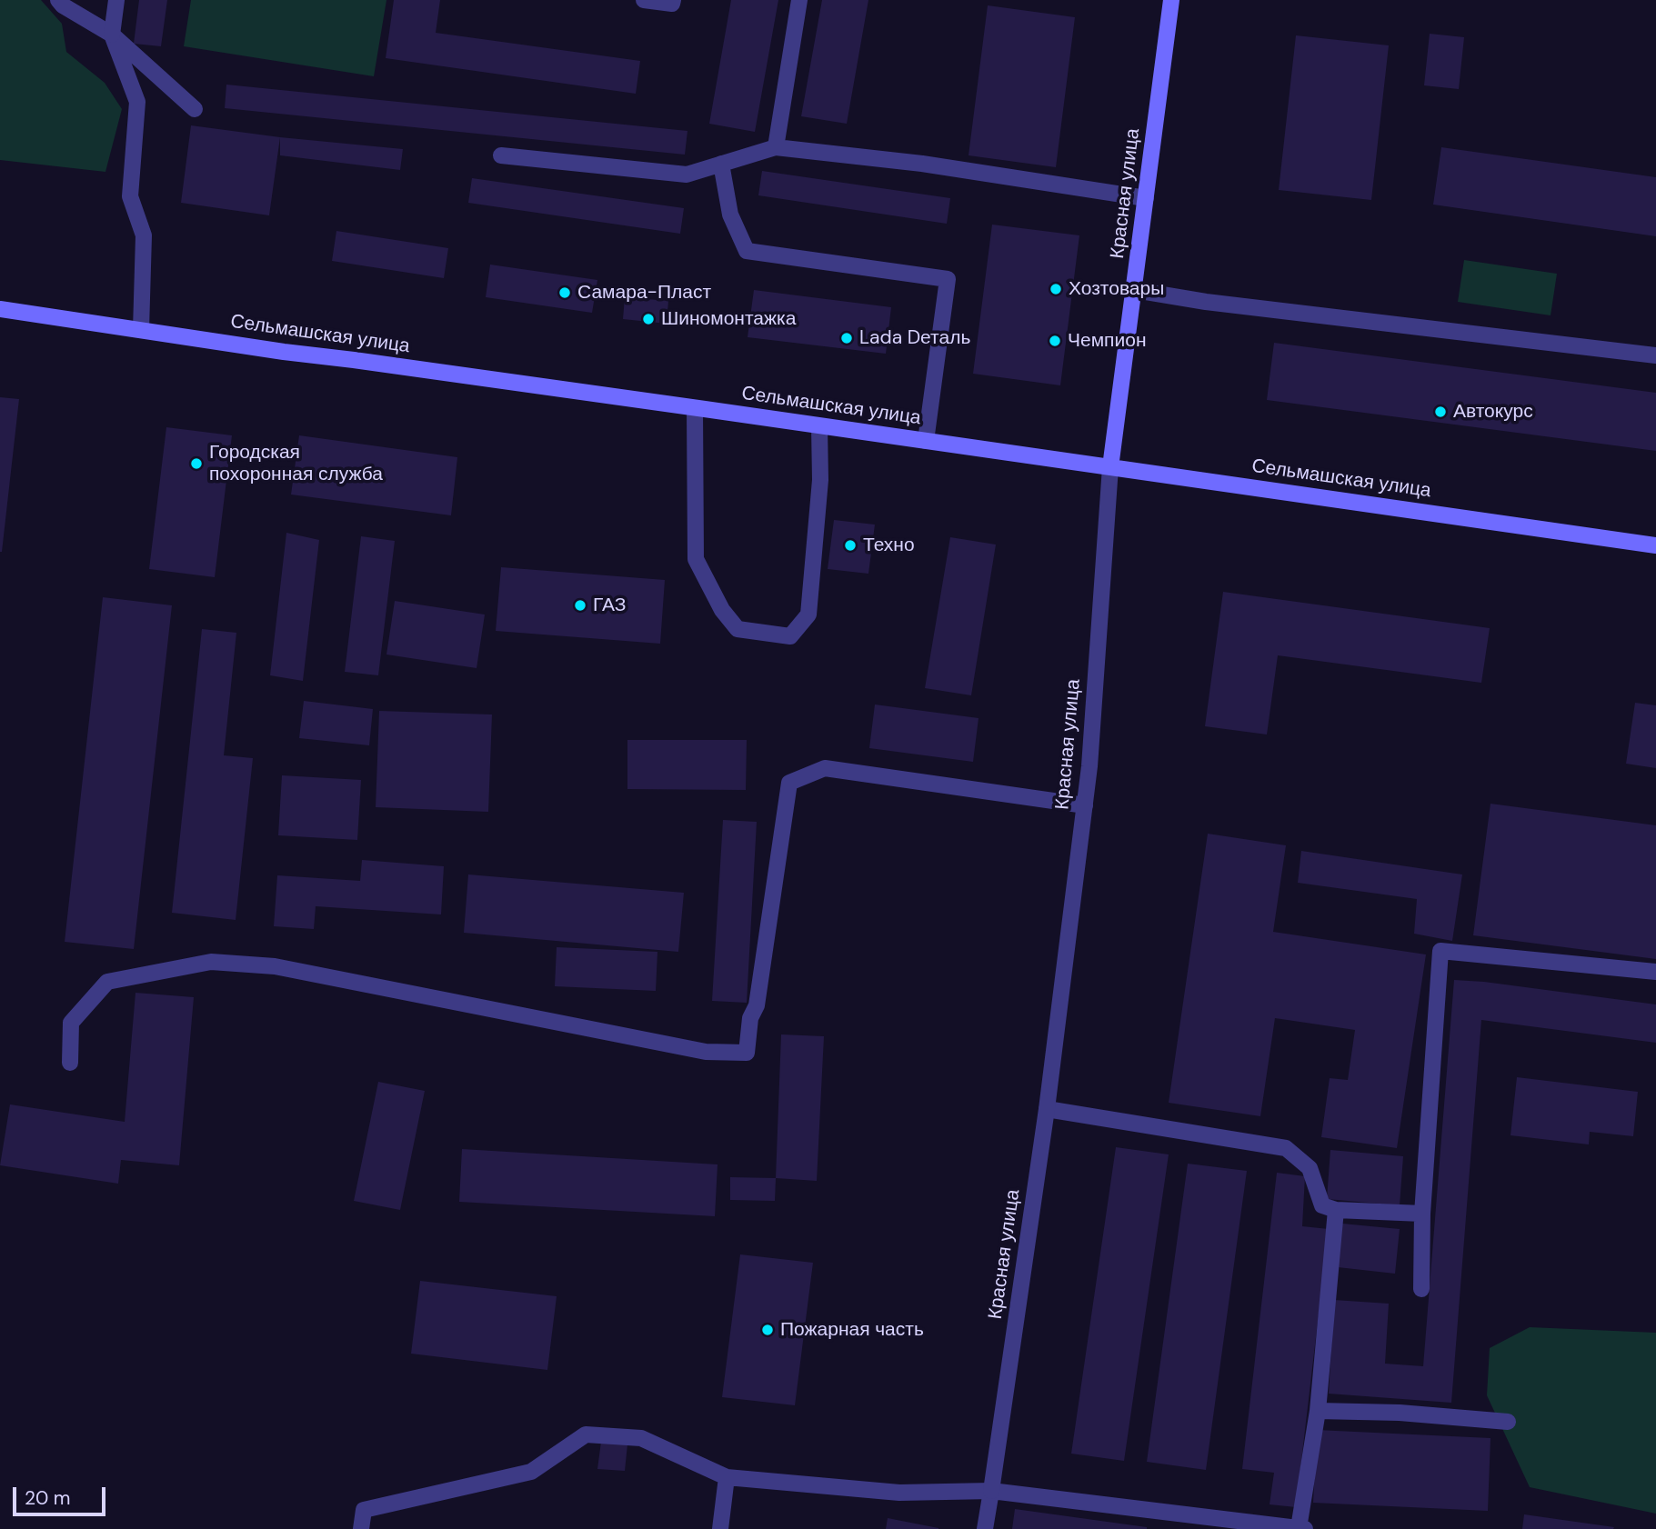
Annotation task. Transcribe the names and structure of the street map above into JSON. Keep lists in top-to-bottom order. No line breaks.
{"streets":{"main road":["Красная улица","Сельмашская улица"]},"crossings":[["Красная улица","Сельмашская улица"]],"places":["Хозтовары","Самара-Пласт","Шиномонтажка","Lada Dеталь","Чемпион","Автокурс","Городская похоронная служба","Техно","ГАЗ","Пожарная часть"],"scale_bar":"20 m"}
